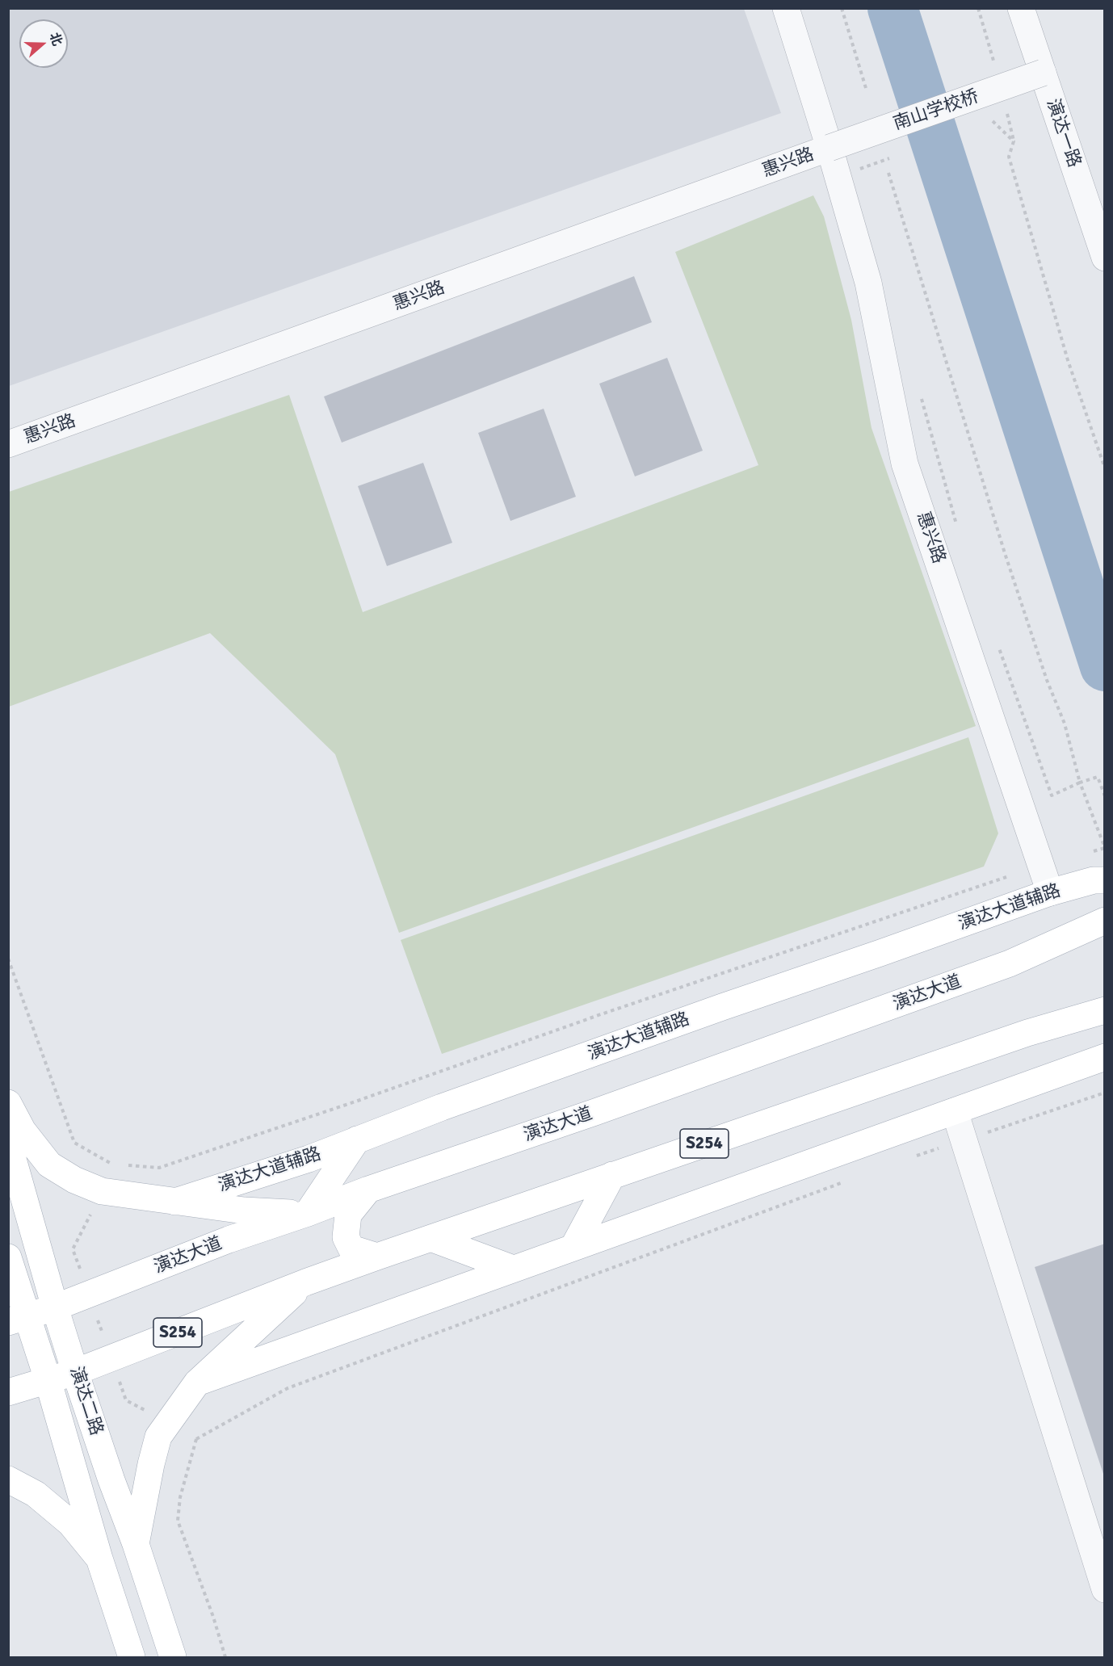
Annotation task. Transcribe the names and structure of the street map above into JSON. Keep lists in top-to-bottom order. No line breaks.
{"streets":{"main road":["演达大道辅路","演达大道","S254","演达二路"],"street":["南山学校桥","演达一路","惠兴路"]},"crossings":[["南山学校桥","演达一路"],["南山学校桥","惠兴路"],["惠兴路","演达大道辅路"],["演达大道","演达二路"],["S254","演达二路"]],"north":"right"}
